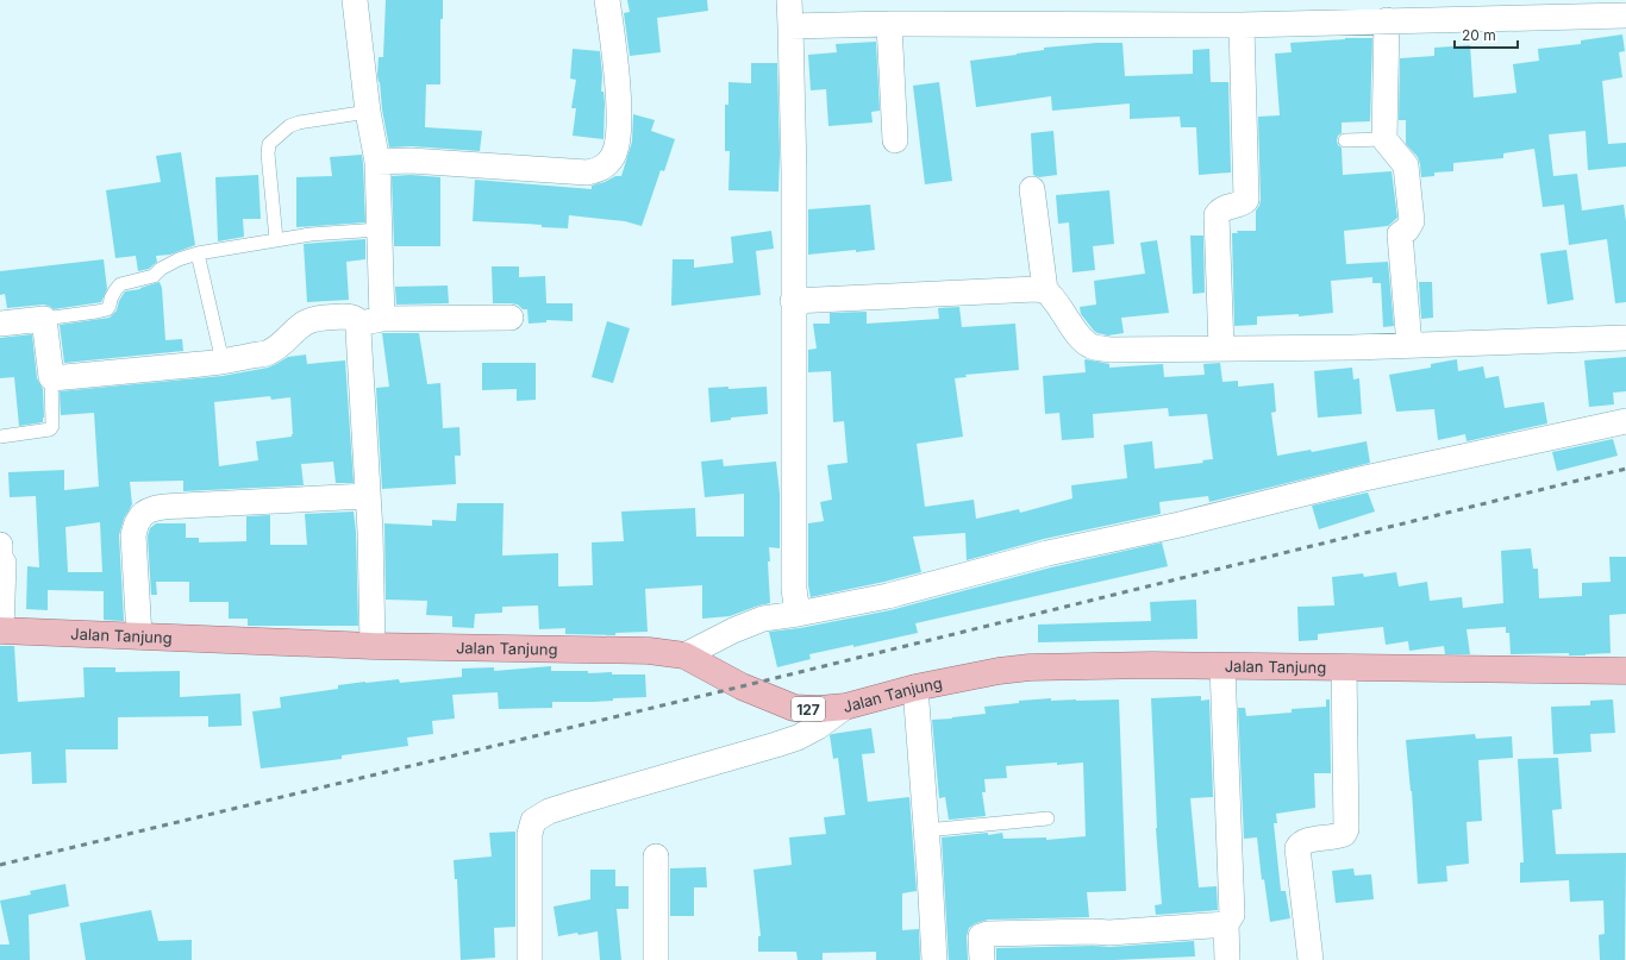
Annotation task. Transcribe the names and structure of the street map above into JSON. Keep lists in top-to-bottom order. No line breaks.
{"streets":{"main road":["Jalan Tanjung","127"]},"scale_bar":"20 m"}
